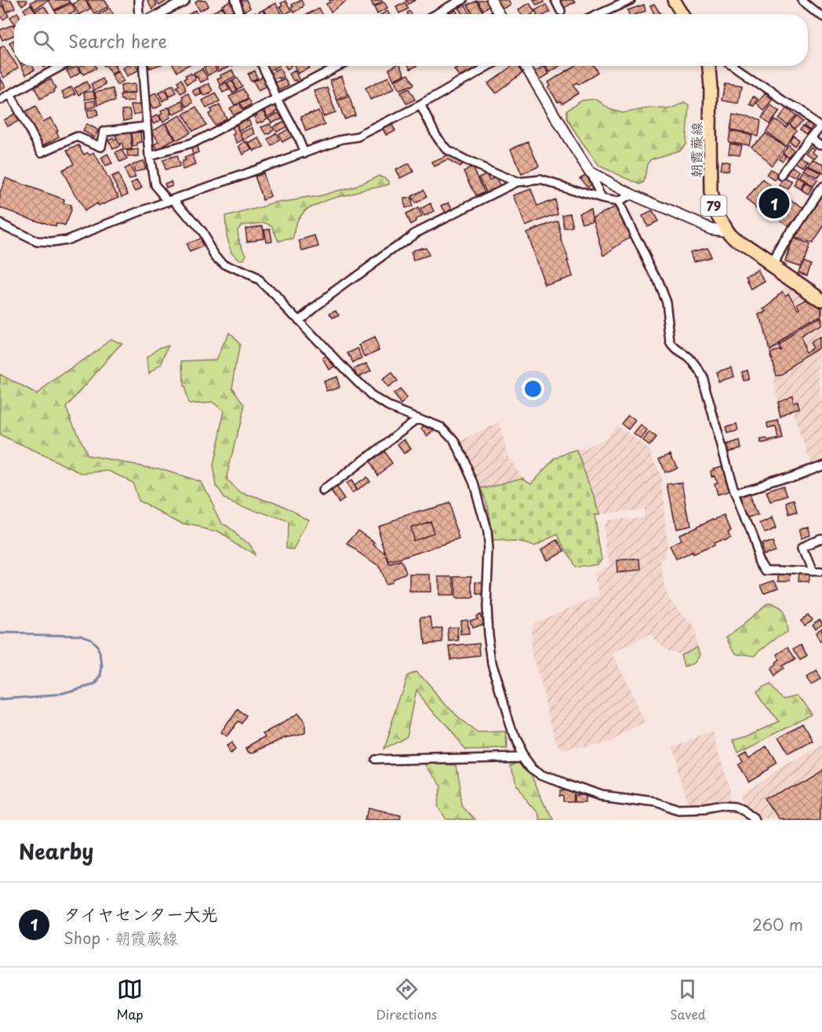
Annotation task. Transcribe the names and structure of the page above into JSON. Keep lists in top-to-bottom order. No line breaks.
{"streets":{"main road":["朝霞蕨線","79"]},"page":{"search":"Search here","pins":"1","heading":"Nearby","list":[{"mark":"1","name":"タイヤセンター大光","note":"Shop · 朝霞蕨線","value":"260 m"}],"nav":["Map","Directions","Saved"]}}
